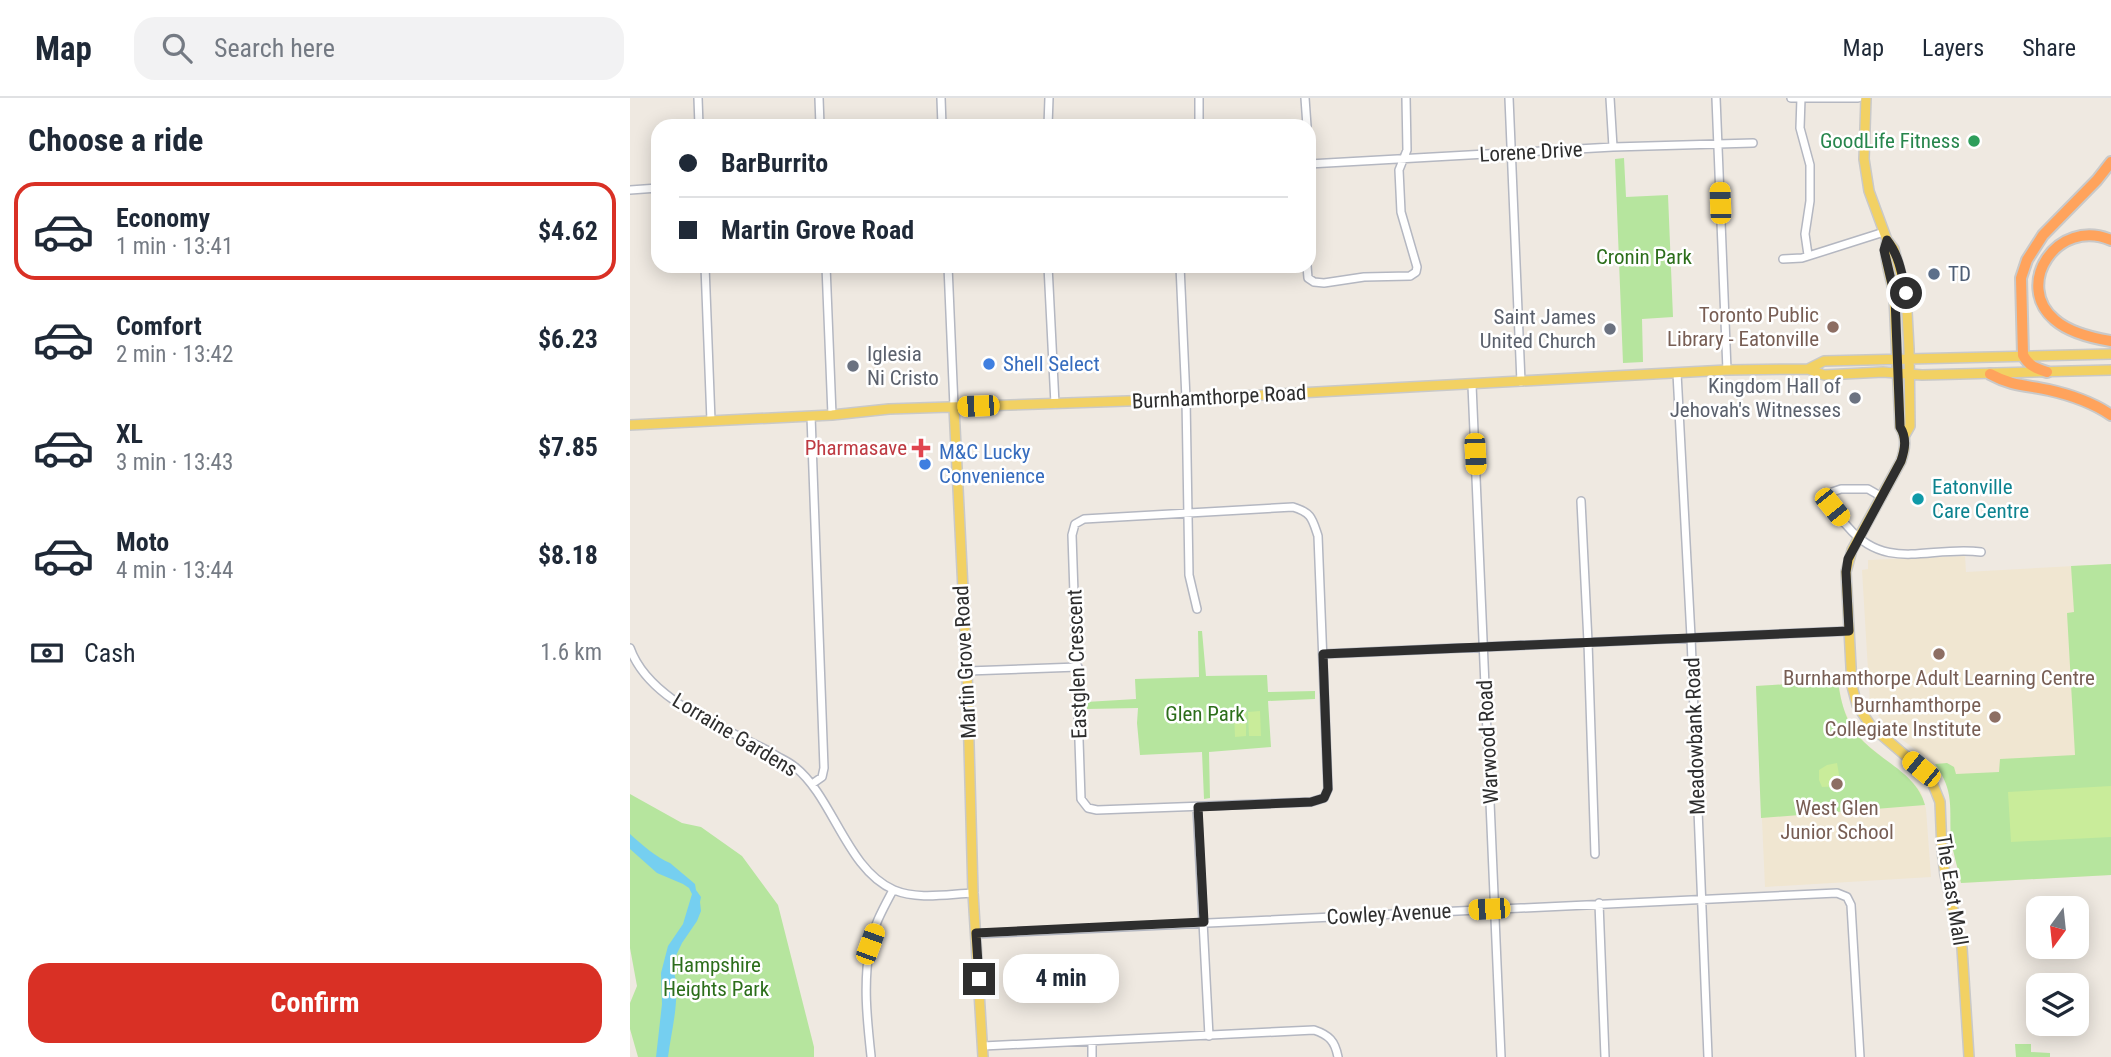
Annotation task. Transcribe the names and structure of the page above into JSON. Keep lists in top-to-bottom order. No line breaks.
{"streets":{"main road":["Burnhamthorpe Road","Martin Grove Road","The East Mall"],"street":["Lorene Drive","Eastglen Crescent","Lorraine Gardens","Meadowbank Road","Warwood Road","Cowley Avenue"]},"crossings":[["Burnhamthorpe Road","Martin Grove Road"],["Burnhamthorpe Road","Meadowbank Road"],["Burnhamthorpe Road","Warwood Road"],["Burnhamthorpe Road","The East Mall"],["Martin Grove Road","Cowley Avenue"],["Meadowbank Road","Cowley Avenue"],["Warwood Road","Cowley Avenue"]],"parks":["Cronin Park","Glen Park","Hampshire Heights Park"],"places":{"other":["GoodLife Fitness","TD","Toronto Public Library - Eatonville","Saint James United Church","Shell Select","Iglesia Ni Cristo","Kingdom Hall of Jehovah's Witnesses","M&C Lucky Convenience","Eatonville Care Centre","Burnhamthorpe Adult Learning Centre","Burnhamthorpe Collegiate Institute","West Glen Junior School"],"health":["Pharmasave"]},"north":"bottom","page":{"header":"Map","search":"Search here","nav":["Map","Layers","Share"],"heading":"Choose a ride","banner":["BarBurrito","Martin Grove Road"],"list":[{"name":"Economy","note":"1 min · 13:41","value":"$4.62"},{"name":"Comfort","note":"2 min · 13:42","value":"$6.23"},{"name":"XL","note":"3 min · 13:43","value":"$7.85"},{"name":"Moto","note":"4 min · 13:44","value":"$8.18"}],"pay":["Cash","1.6 km"],"buttons":"Confirm","bubble":"4 min"}}
